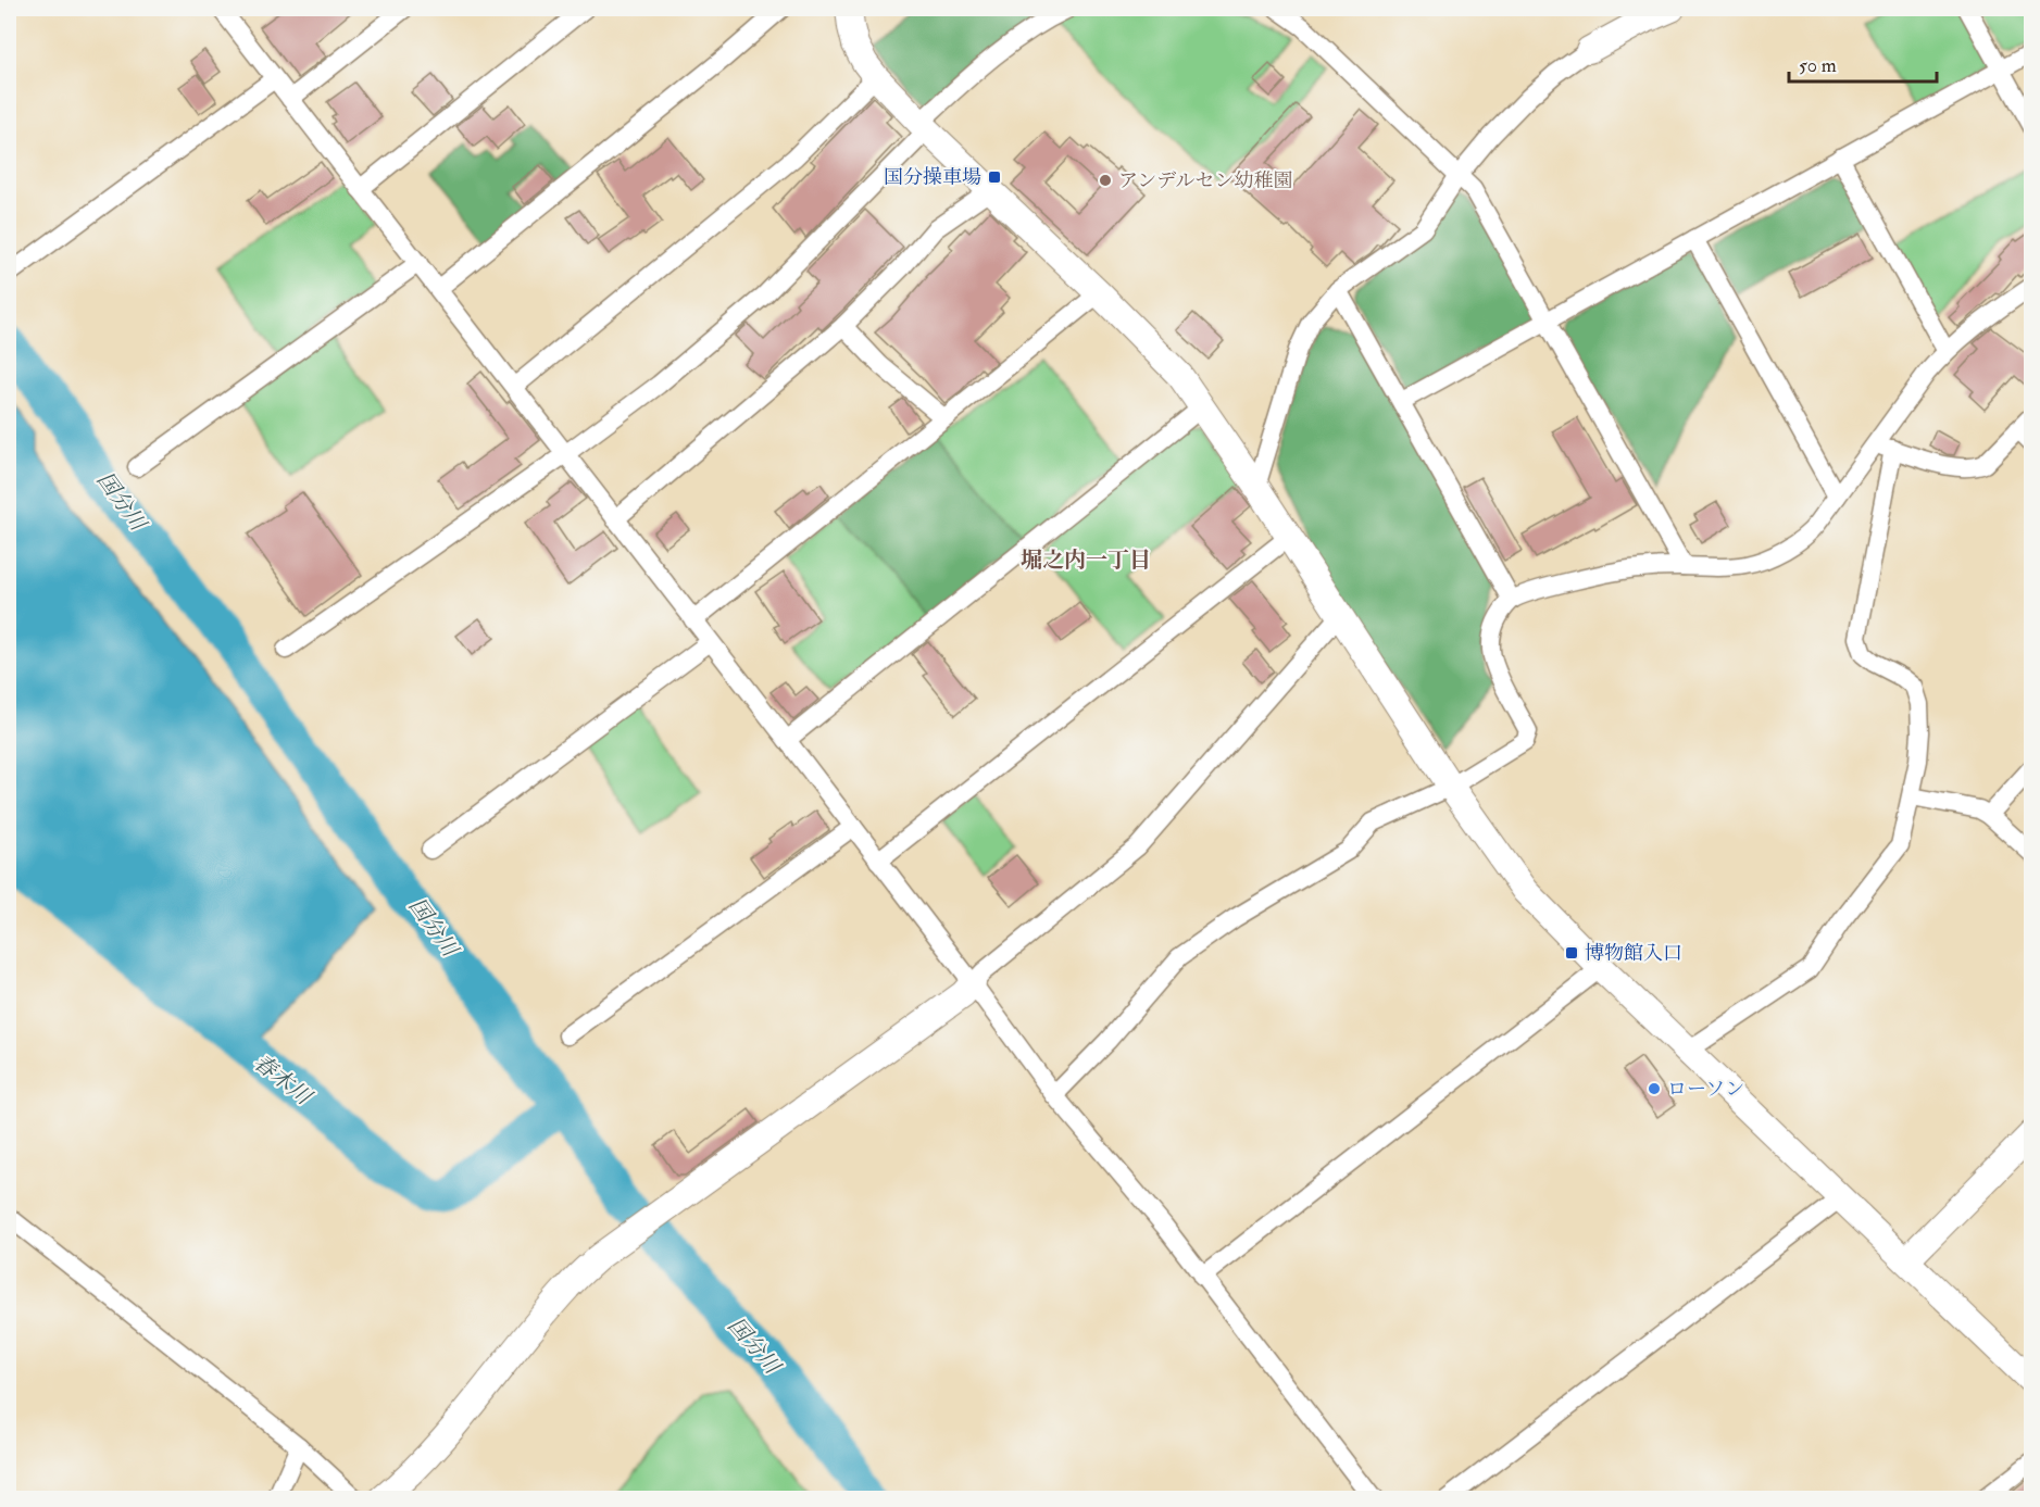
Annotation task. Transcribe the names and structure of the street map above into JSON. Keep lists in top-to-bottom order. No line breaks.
{"districts":["堀之内一丁目"],"water":["国分川","春木川"],"places":{"transit":["国分操車場","博物館入口"],"other":["アンデルセン幼稚園","ローソン"]},"scale_bar":"50 m"}
